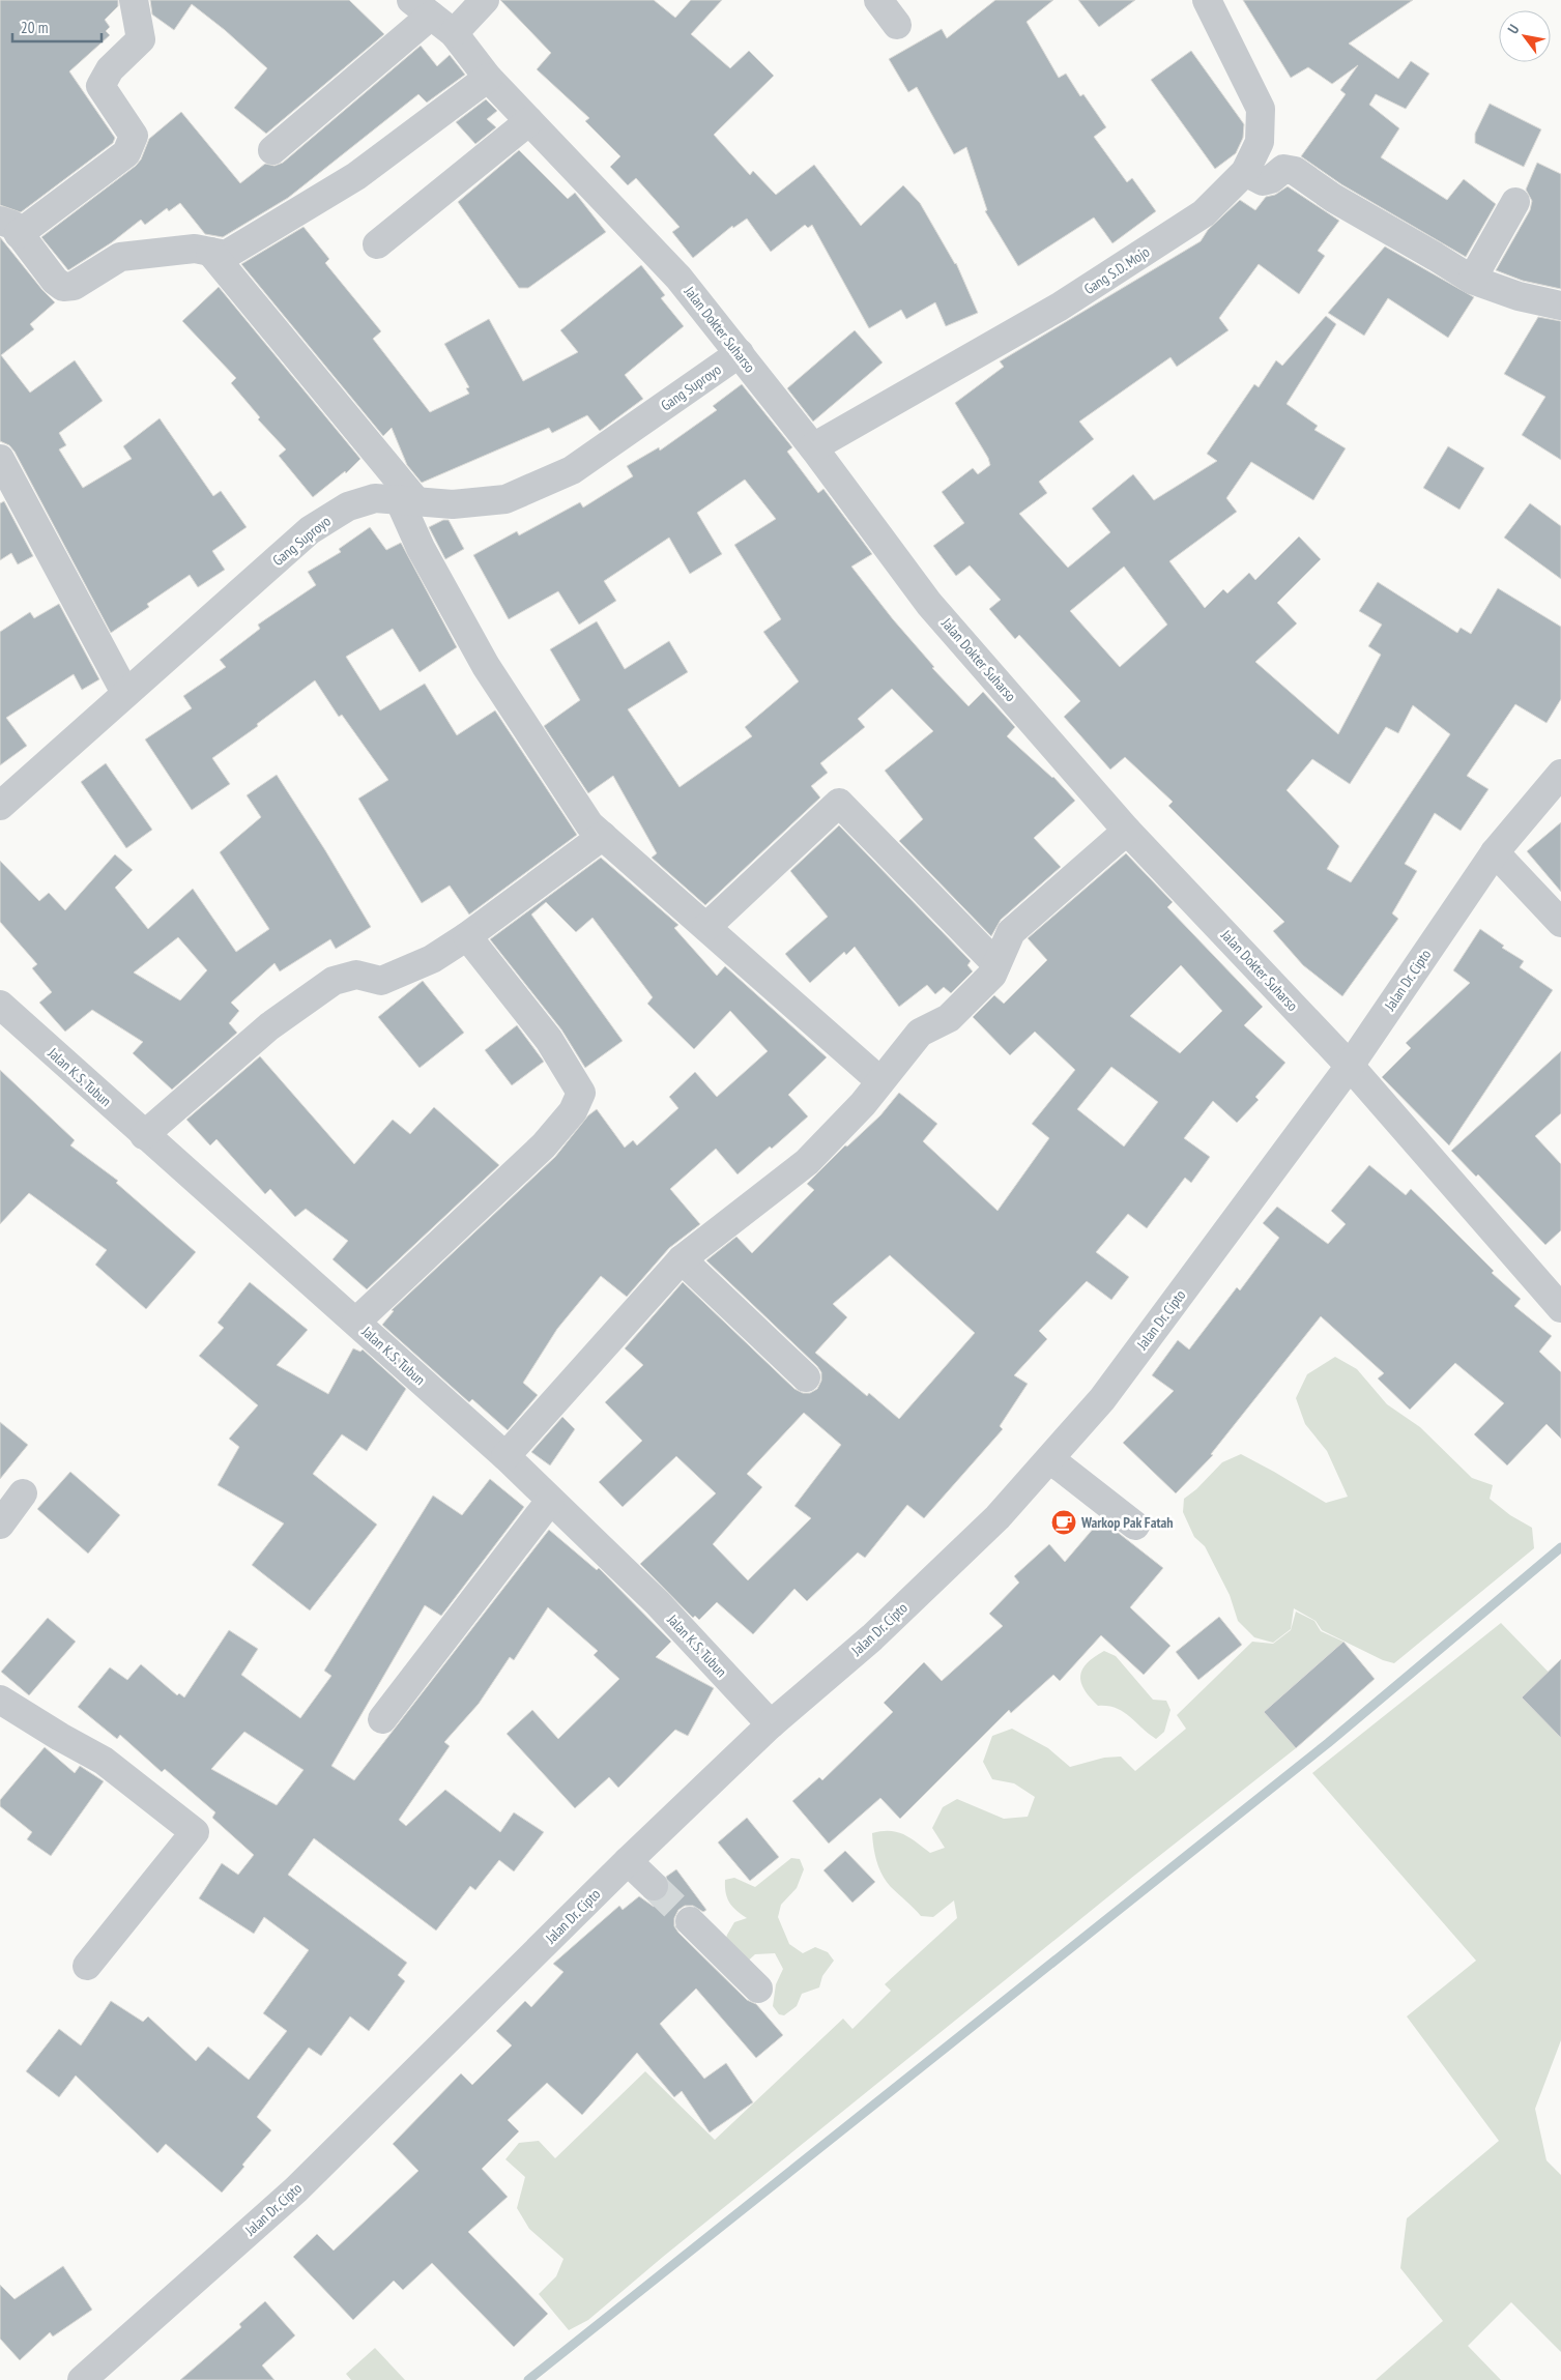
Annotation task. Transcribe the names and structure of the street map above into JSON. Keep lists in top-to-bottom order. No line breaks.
{"streets":{"street":["Gang S.D. Mojo","Jalan Dokter Suharso","Gang Suproyo","Jalan Dr. Cipto","Jalan K.S. Tubun"]},"crossings":[["Gang S.D. Mojo","Jalan Dokter Suharso"],["Jalan Dokter Suharso","Gang Suproyo"],["Jalan Dokter Suharso","Jalan Dr. Cipto"],["Jalan Dr. Cipto","Jalan K.S. Tubun"]],"places":{"cafe":["Warkop Pak Fatah"]},"scale_bar":"20 m","north":"top left"}
